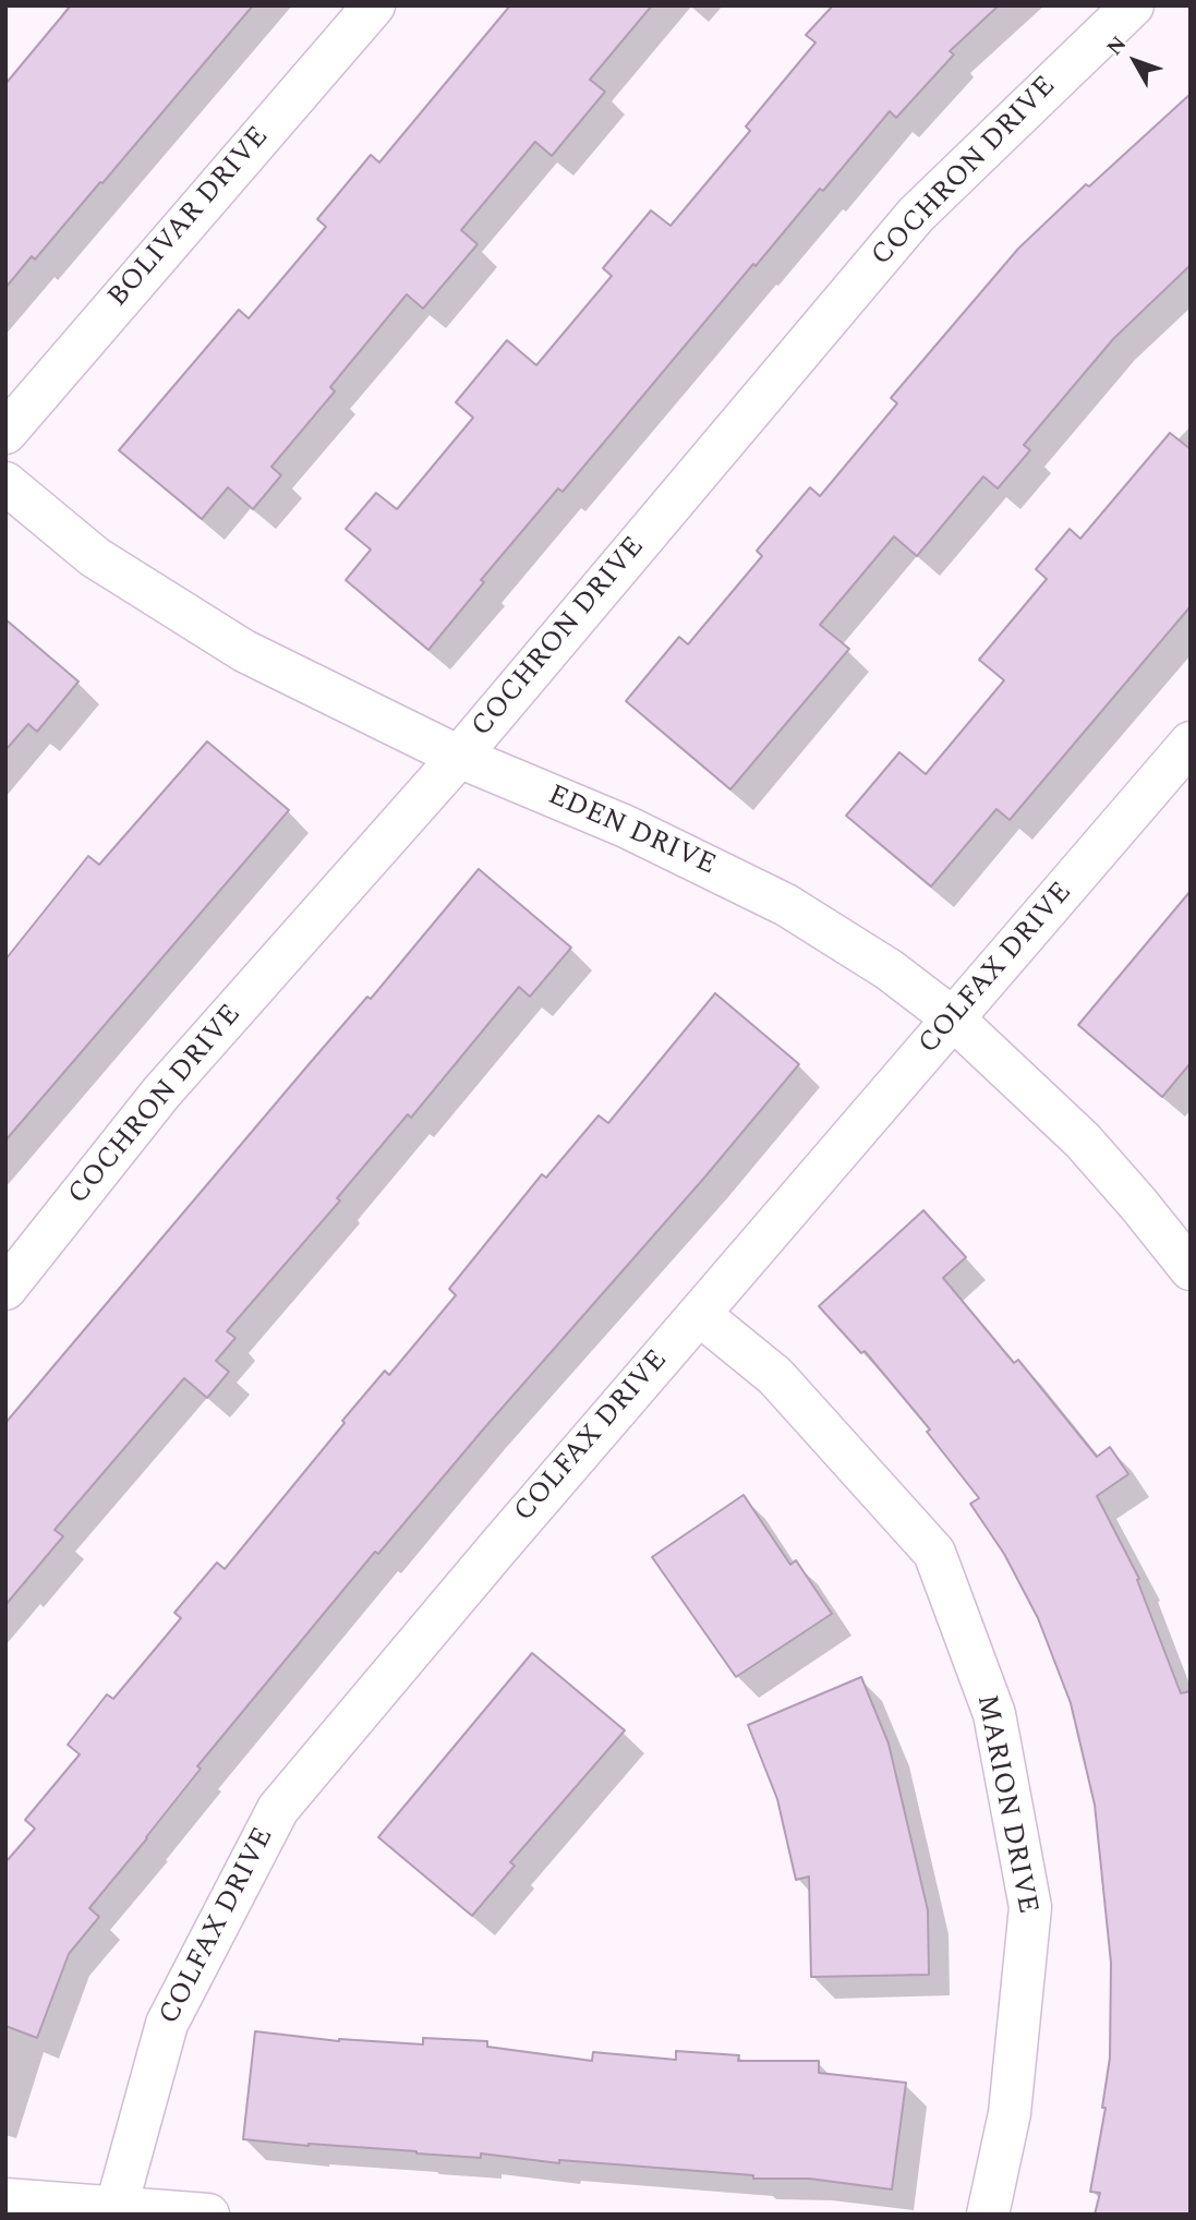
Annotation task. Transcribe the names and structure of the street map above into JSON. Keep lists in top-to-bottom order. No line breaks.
{"streets":{"street":["COCHRON DRIVE","BOLIVAR DRIVE","EDEN DRIVE","COLFAX DRIVE","MARION DRIVE"]},"crossings":[["COCHRON DRIVE","EDEN DRIVE"],["EDEN DRIVE","COLFAX DRIVE"],["COLFAX DRIVE","MARION DRIVE"]],"north":"top left"}
